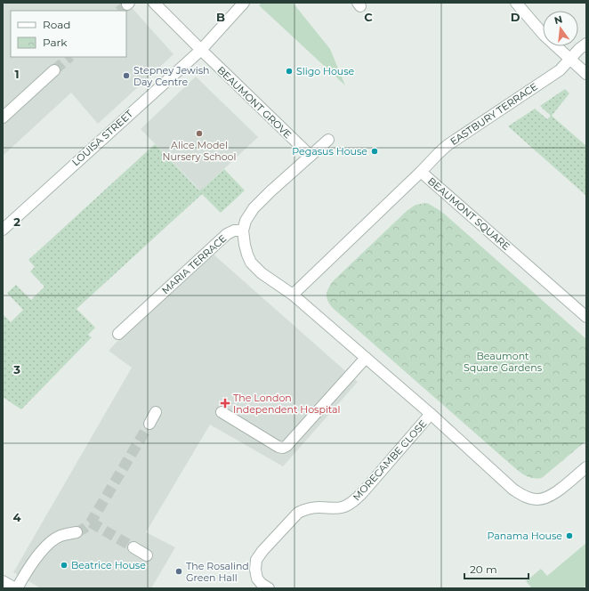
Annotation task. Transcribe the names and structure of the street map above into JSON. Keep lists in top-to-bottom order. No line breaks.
{"streets":{"street":["BEAUMONT GROVE","EASTBURY TERRACE","LOUISA STREET","BEAUMONT SQUARE","MARIA TERRACE","MORECAMBE CLOSE"]},"crossings":[["BEAUMONT GROVE","LOUISA STREET"],["EASTBURY TERRACE","BEAUMONT SQUARE"]],"parks":["Beaumont Square Gardens"],"places":{"other":["Sligo House","Stepney Jewish Day Centre","Alice Model Nursery School","Pegasus House","Panama House","Beatrice House","The Rosalind Green Hall"],"health":["The London Independent Hospital"]},"legend":["Road","Park"],"scale_bar":"20 m","north":"top","grid":{"columns":["B","C","D"],"rows":["1","2","3","4"]}}
